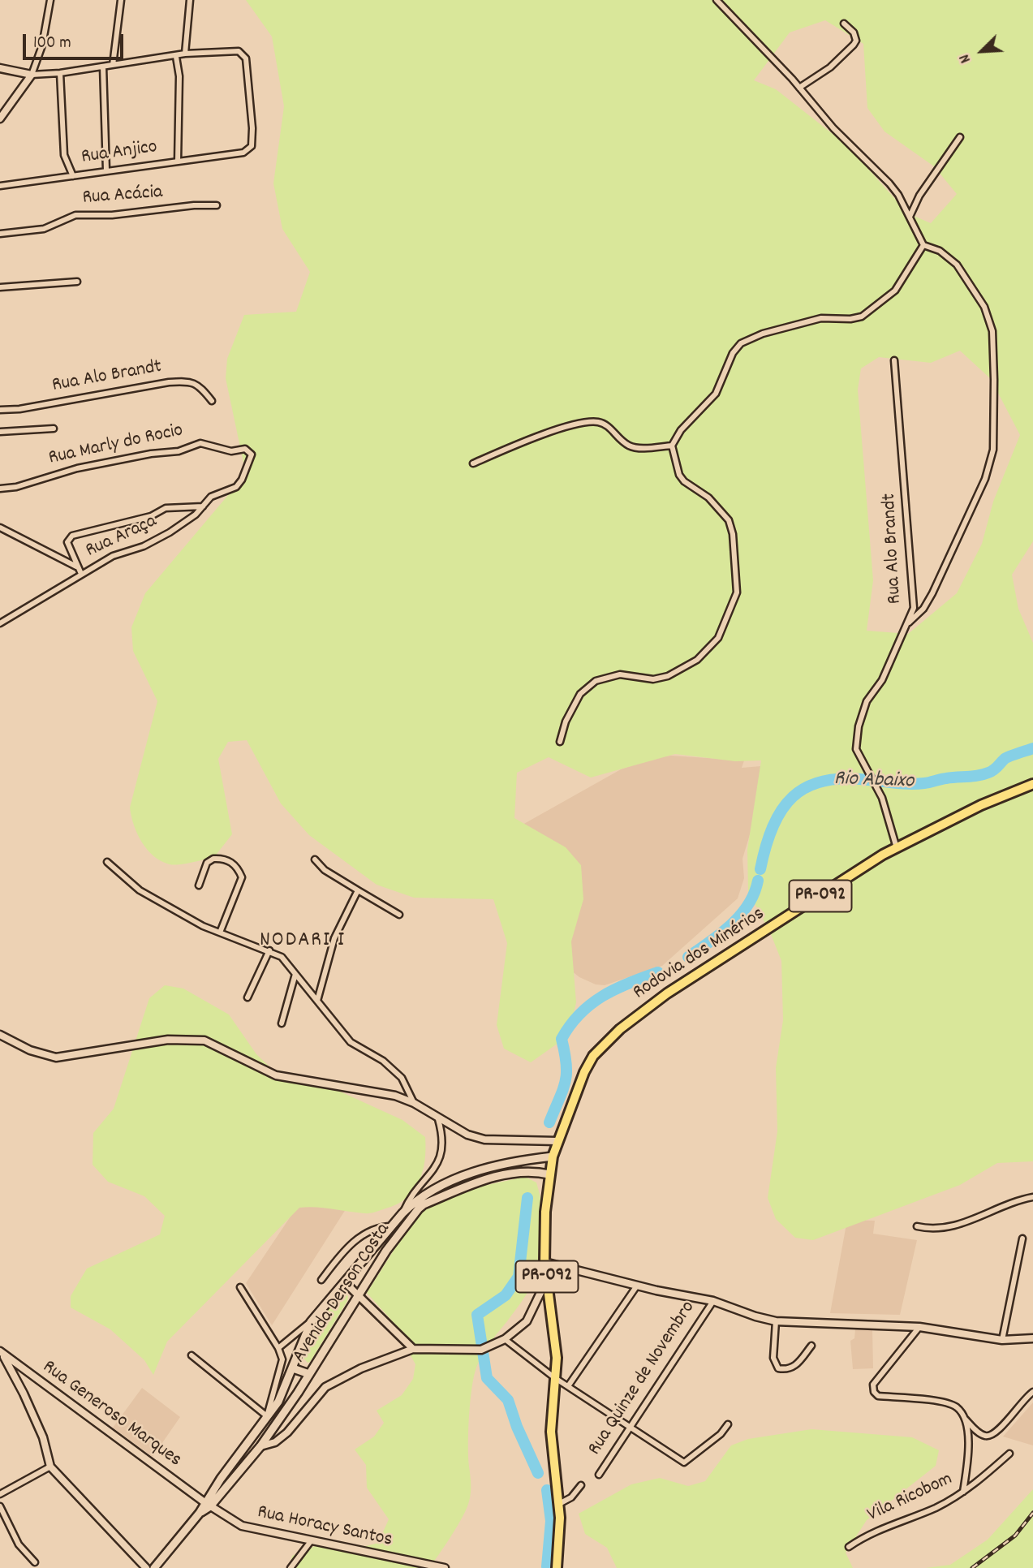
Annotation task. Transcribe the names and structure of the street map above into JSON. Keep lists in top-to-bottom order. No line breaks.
{"streets":{"main road":["PR-092","Rodovia dos Minérios","Avenida Derson Costa"],"street":["Rua Anjico","Rua Acácia","Rua Alo Brandt","Rua Marly do Rocio","Rua Araça","Rua Quinze de Novembro","Rua Generoso Marques","Vila Ricobom","Rua Horacy Santos"]},"crossings":[["Rua Alo Brandt","Rodovia dos Minérios"],["Rua Marly do Rocio","Rua Araça"],["PR-092","Rodovia dos Minérios"],["PR-092","Avenida Derson Costa"],["Rodovia dos Minérios","Avenida Derson Costa"],["Avenida Derson Costa","Rua Generoso Marques"],["Avenida Derson Costa","Rua Horacy Santos"],["Rua Generoso Marques","Rua Horacy Santos"]],"districts":["NODARI I"],"water":["Rio Abaixo"],"scale_bar":"100 m","north":"bottom left"}
